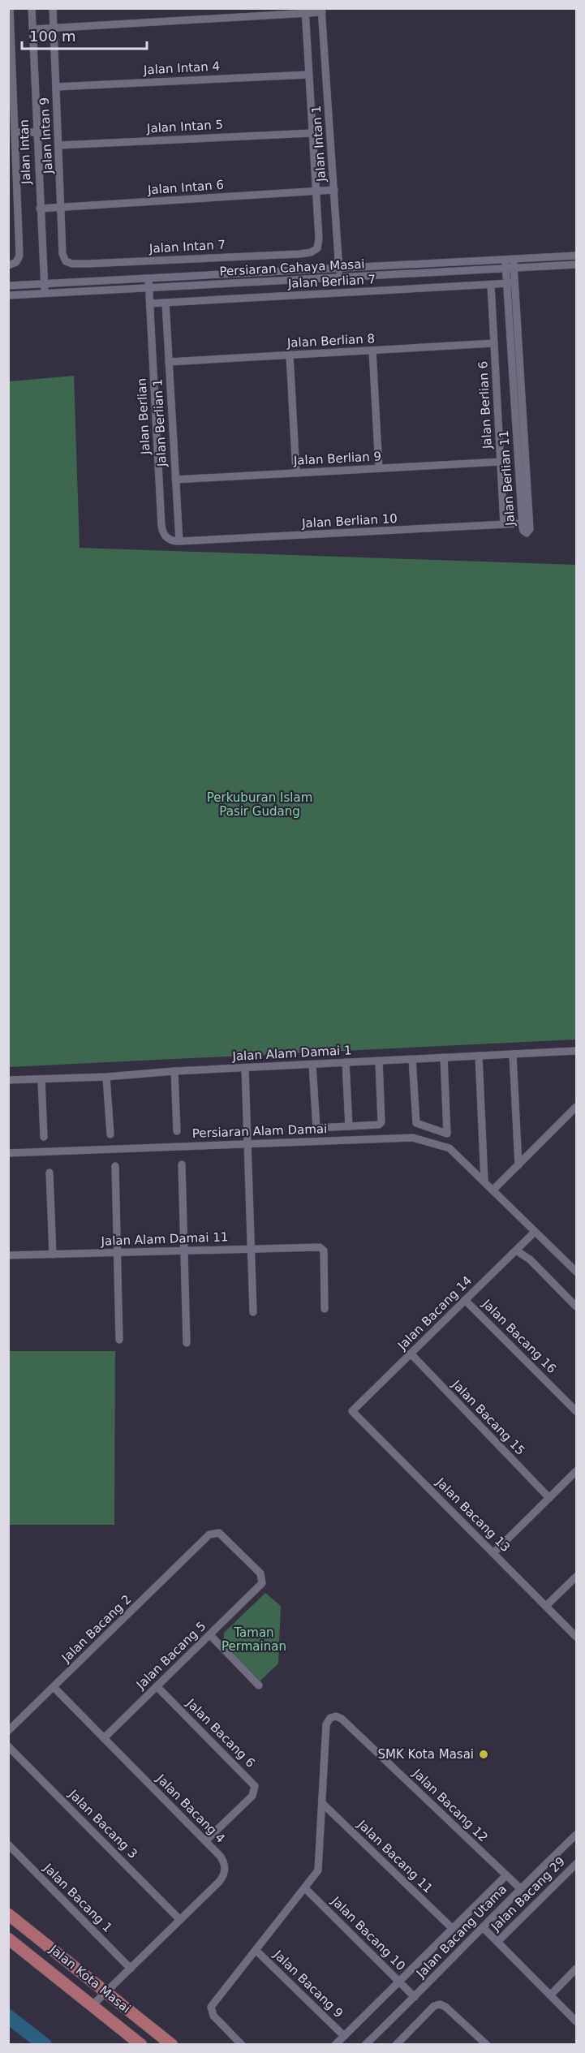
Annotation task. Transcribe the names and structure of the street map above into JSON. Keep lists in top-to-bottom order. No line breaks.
{"streets":{"main road":["Jalan Kota Masai"],"street":["Jalan Intan 4","Jalan Intan 5","Jalan Intan 9","Jalan Intan 1","Jalan Intan","Jalan Intan 6","Jalan Intan 7","Persiaran Cahaya Masai","Jalan Berlian 7","Jalan Berlian 8","Jalan Berlian 6","Jalan Berlian","Jalan Berlian 1","Jalan Berlian 9","Jalan Berlian 11","Jalan Berlian 10","Jalan Alam Damai 1","Persiaran Alam Damai","Jalan Alam Damai 11","Jalan Bacang 14","Jalan Bacang 16","Jalan Bacang 15","Jalan Bacang 13","Jalan Bacang 2","Jalan Bacang 5","Jalan Bacang 6","Jalan Bacang 12","Jalan Bacang 4","Jalan Bacang 3","Jalan Bacang 11","Jalan Bacang 29","Jalan Bacang 1","Jalan Bacang Utama","Jalan Bacang 10","Jalan Bacang 9"]},"crossings":[["Jalan Intan 4","Jalan Intan 9"],["Jalan Intan 4","Jalan Intan 1"],["Jalan Intan 5","Jalan Intan 9"],["Jalan Intan 5","Jalan Intan 1"],["Jalan Intan 9","Jalan Intan 6"],["Jalan Intan 9","Jalan Intan 7"],["Jalan Intan 1","Jalan Intan 6"],["Jalan Intan 1","Jalan Intan 7"],["Jalan Intan 1","Persiaran Cahaya Masai"],["Jalan Intan","Jalan Intan 6"],["Jalan Intan","Persiaran Cahaya Masai"],["Persiaran Cahaya Masai","Jalan Berlian"],["Persiaran Cahaya Masai","Jalan Berlian 11"],["Jalan Berlian 7","Jalan Berlian 6"],["Jalan Berlian 7","Jalan Berlian"],["Jalan Berlian 7","Jalan Berlian 1"],["Jalan Berlian 7","Jalan Berlian 11"],["Jalan Berlian 8","Jalan Berlian 6"],["Jalan Berlian 8","Jalan Berlian 1"],["Jalan Berlian 6","Jalan Berlian 9"],["Jalan Berlian 6","Jalan Berlian 10"],["Jalan Berlian","Jalan Berlian 1"],["Jalan Berlian","Jalan Berlian 10"],["Jalan Berlian 1","Jalan Berlian 9"],["Jalan Berlian 1","Jalan Berlian 10"],["Jalan Berlian 11","Jalan Berlian 10"],["Persiaran Alam Damai","Jalan Bacang 14"],["Jalan Bacang 14","Jalan Bacang 16"],["Jalan Bacang 14","Jalan Bacang 15"],["Jalan Bacang 14","Jalan Bacang 13"],["Jalan Bacang 2","Jalan Bacang 5"],["Jalan Bacang 2","Jalan Bacang 4"],["Jalan Bacang 5","Jalan Bacang 6"],["Jalan Bacang 5","Jalan Bacang 4"],["Jalan Bacang 6","Jalan Bacang 4"],["Jalan Bacang 12","Jalan Bacang 11"],["Jalan Bacang 12","Jalan Bacang Utama"],["Jalan Bacang 4","Jalan Bacang 3"],["Jalan Bacang 4","Jalan Bacang 1"],["Jalan Bacang 4","Jalan Kota Masai"],["Jalan Bacang Utama","Jalan Bacang 10"]],"parks":["Perkuburan Islam Pasir Gudang","Taman Permainan"],"places":["SMK Kota Masai"],"scale_bar":"100 m"}
